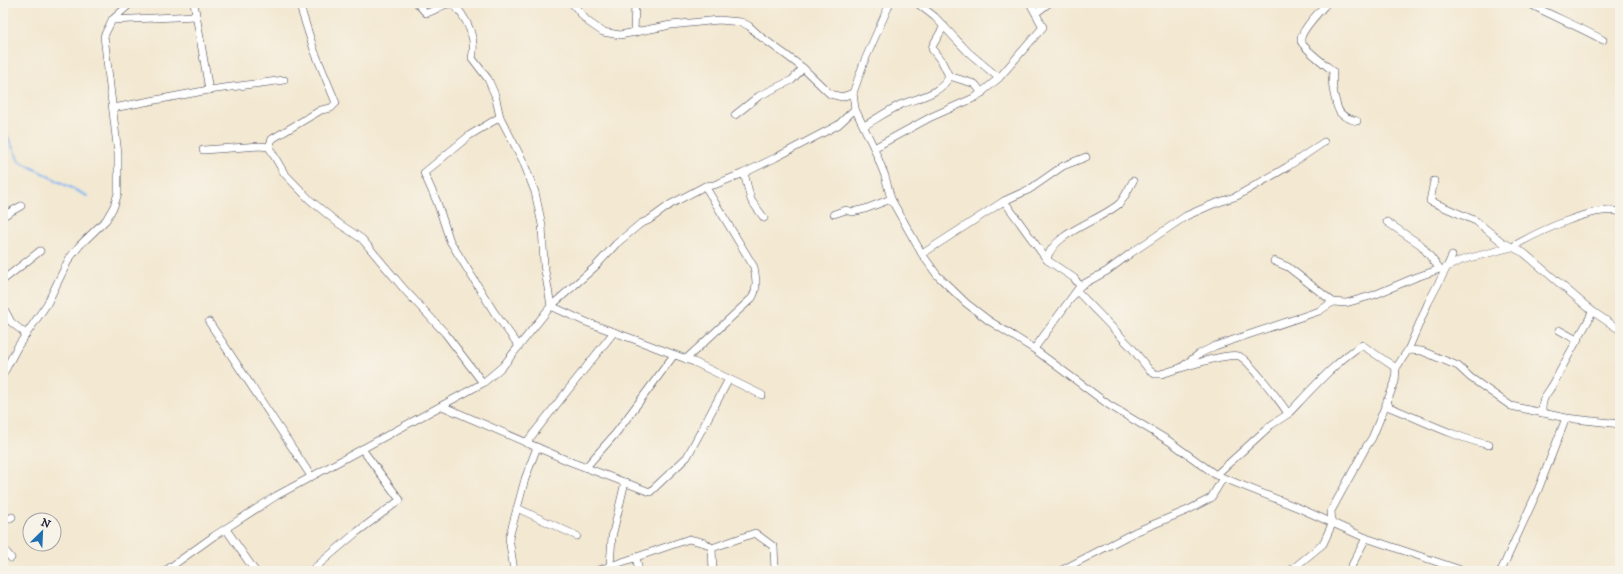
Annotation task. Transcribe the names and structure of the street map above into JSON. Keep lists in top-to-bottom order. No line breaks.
{"north":"top right"}
